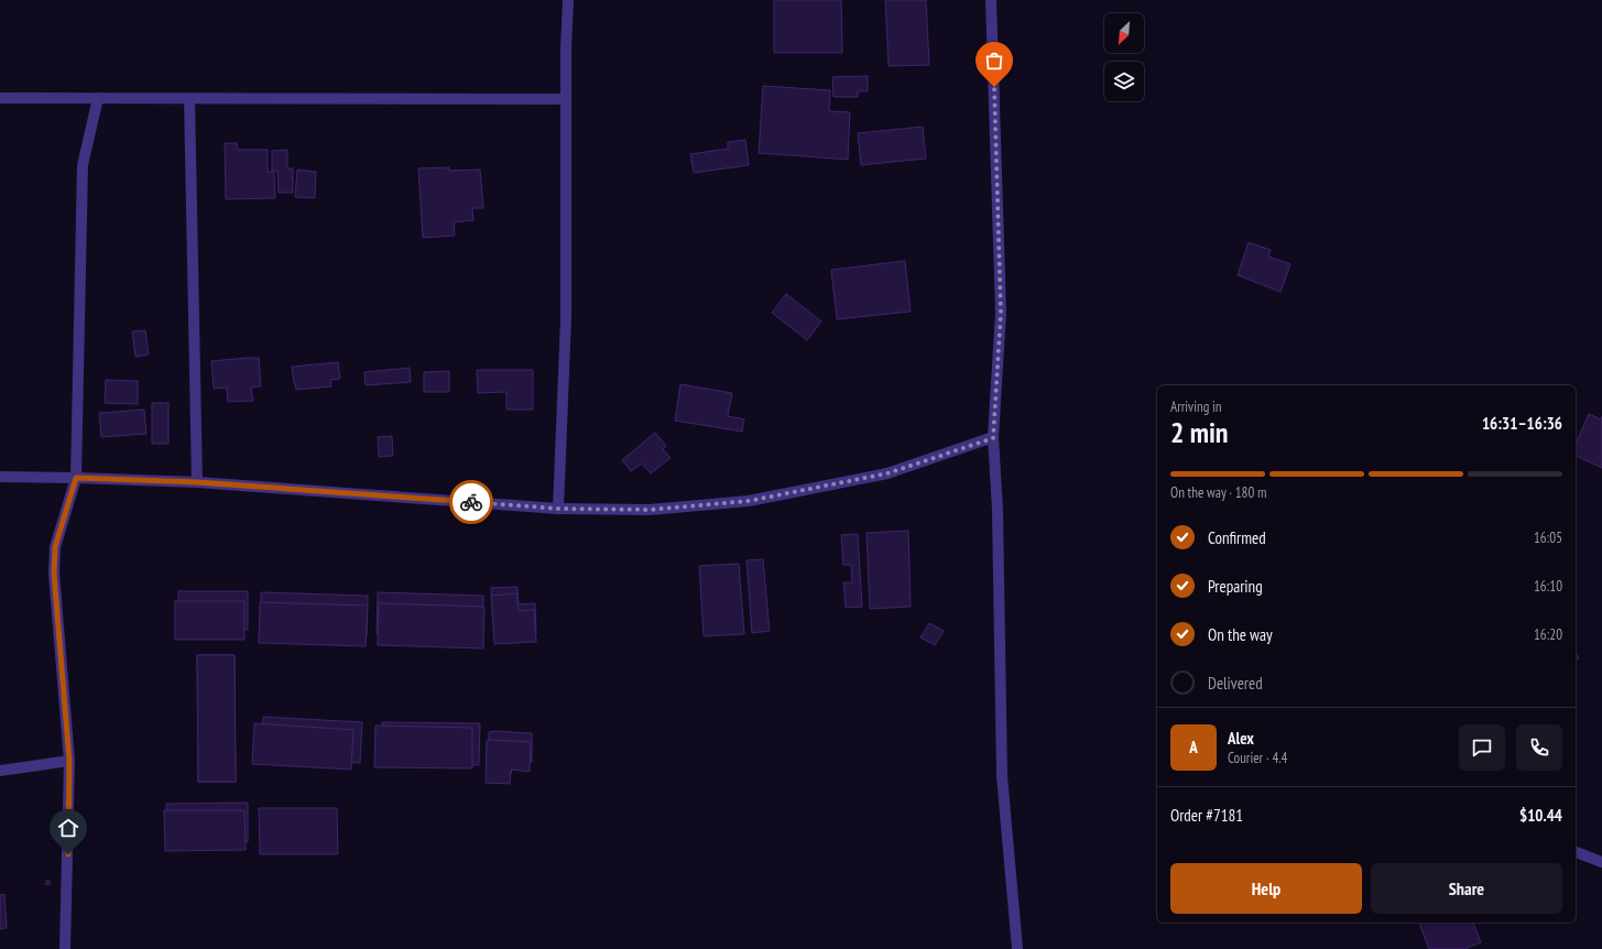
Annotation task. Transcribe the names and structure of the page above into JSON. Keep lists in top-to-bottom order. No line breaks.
{"north":"bottom left","page":{"heading":["2 min","Arriving in","16:31–16:36"],"panel":["Alex","Courier · 4.4","Order #7181","$10.44"],"bar":"On the way · 180 m","list":[["Confirmed","16:05"],["Preparing","16:10"],["On the way","16:20"],"Delivered"],"round":"A","buttons":["Help","Share"]}}
